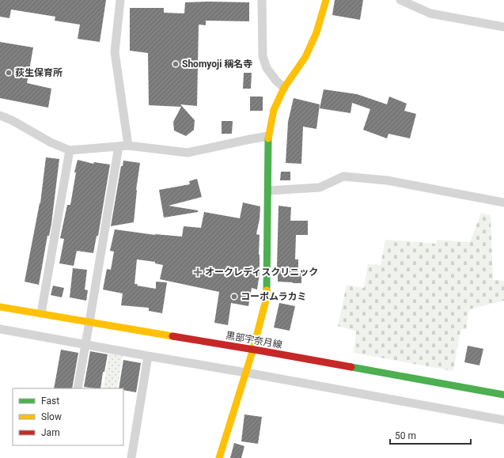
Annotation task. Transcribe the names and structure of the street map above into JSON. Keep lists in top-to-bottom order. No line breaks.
{"streets":{"main road":["黒部宇奈月線"]},"places":{"other":["Shomyoji 稱名寺","荻生保育所","コーポムラカミ"],"health":["オークレディスクリニック"]},"legend":["Fast","Slow","Jam"],"scale_bar":"50 m"}
